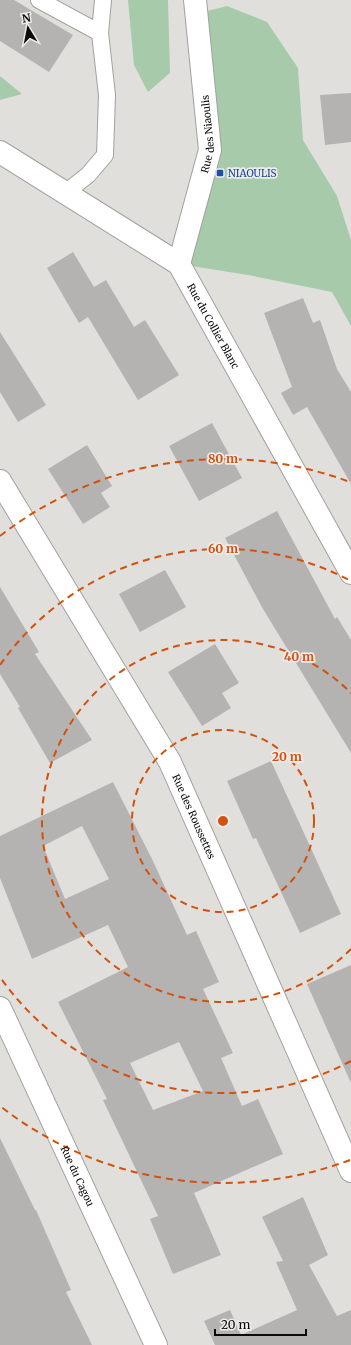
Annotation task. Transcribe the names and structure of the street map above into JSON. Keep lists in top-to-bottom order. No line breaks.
{"streets":{"street":["Rue des Niaoulis","Rue du Collier Blanc","Rue des Roussettes","Rue du Cagou"]},"crossings":[["Rue des Niaoulis","Rue du Collier Blanc"]],"places":{"transit":["NIAOULIS"]},"scale_bar":"20 m","north":"top","rings":["80 m","60 m","40 m","20 m"]}
